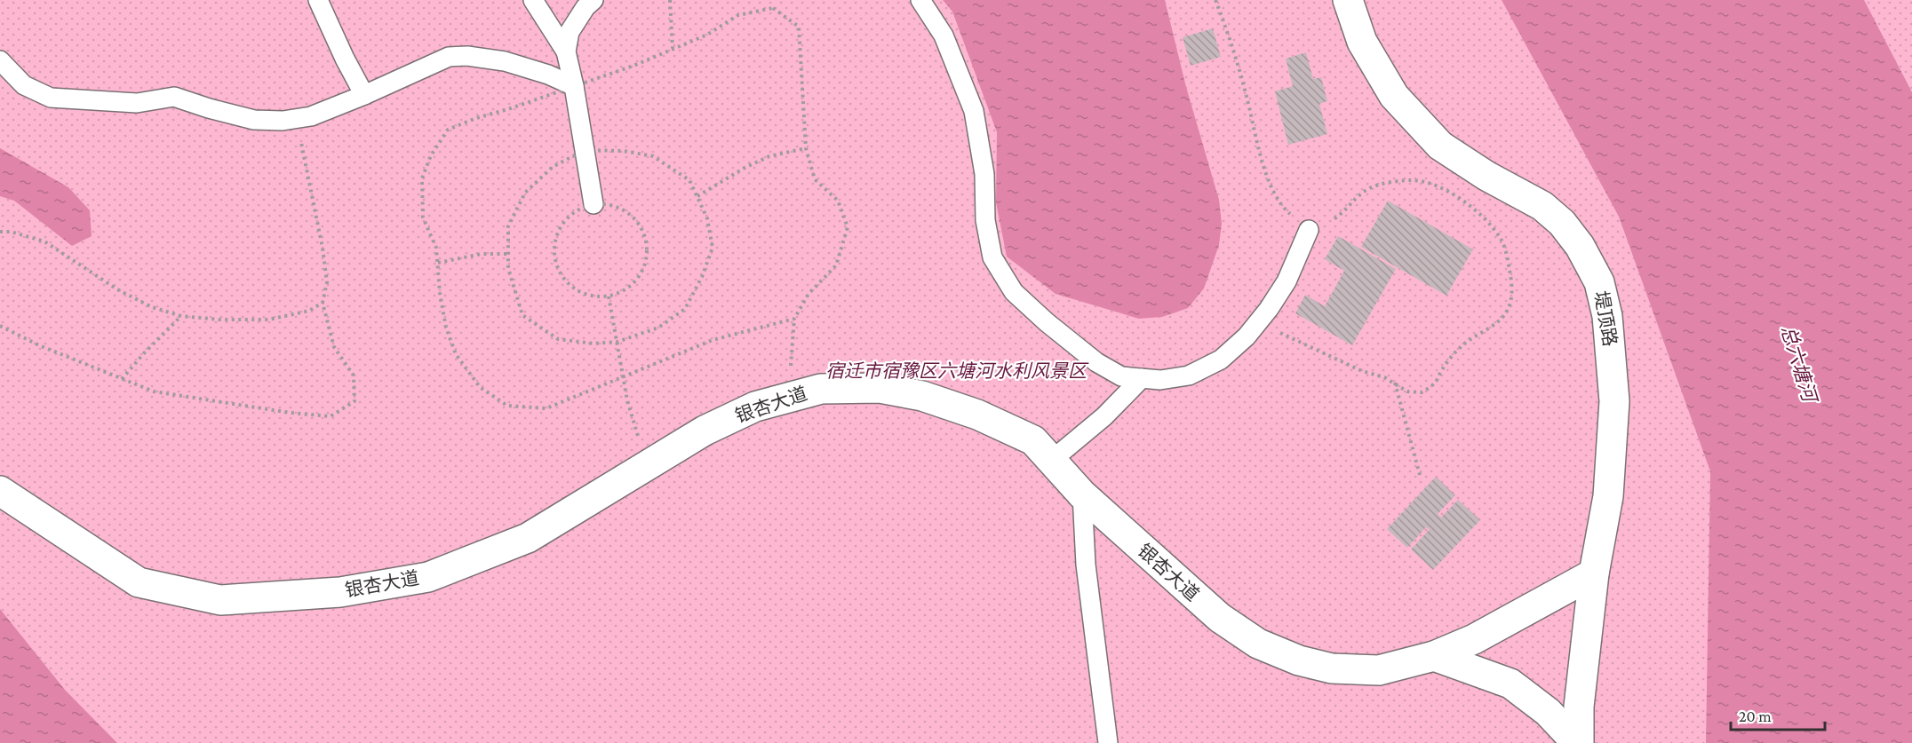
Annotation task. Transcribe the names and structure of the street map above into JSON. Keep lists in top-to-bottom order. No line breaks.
{"streets":{"street":["堤顶路","银杏大道"]},"crossings":[["堤顶路","银杏大道"]],"water":["总六塘河"],"parks":["宿迁市宿豫区六塘河水利风景区"],"scale_bar":"20 m"}
